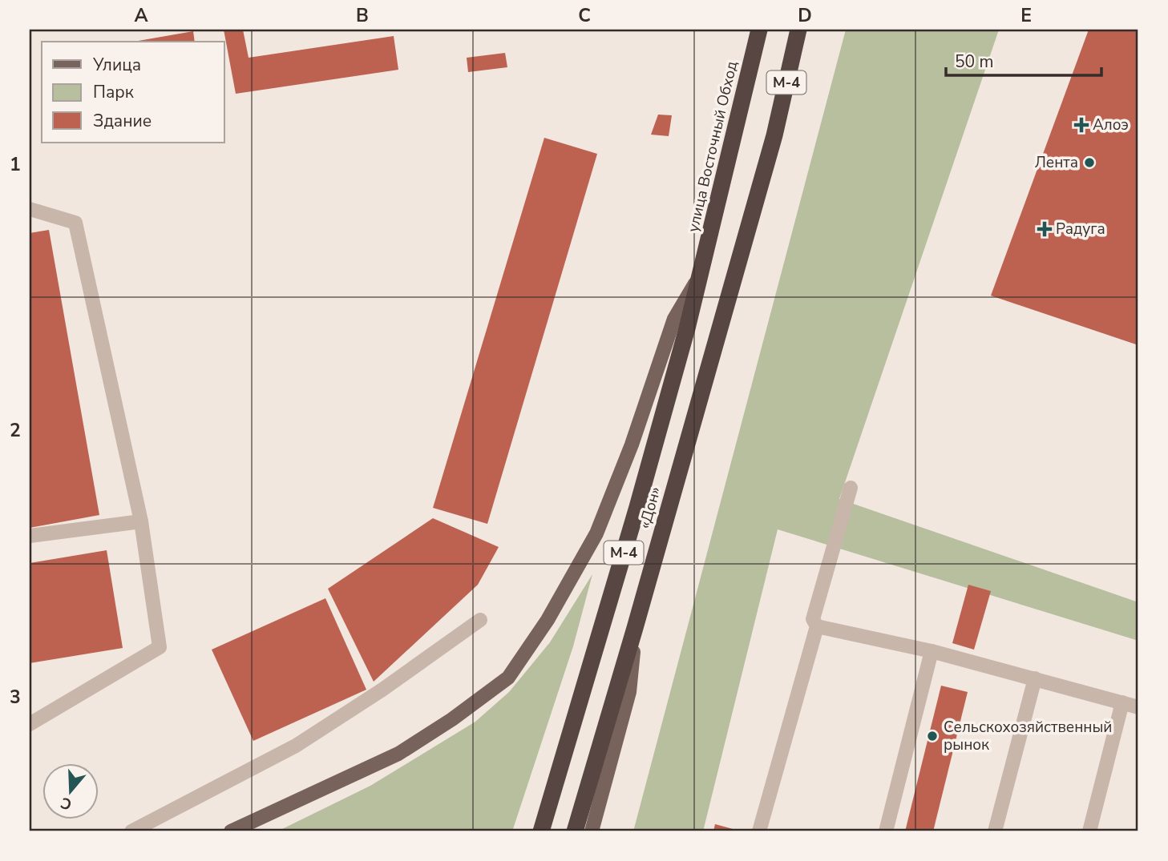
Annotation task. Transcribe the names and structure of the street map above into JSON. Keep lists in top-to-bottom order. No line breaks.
{"streets":{"highway":["М-4","улица Восточный Обход","«Дон»"]},"crossings":[["улица Восточный Обход","«Дон»"]],"places":{"health":["Алоэ","Радуга"],"other":["Лента","Сельскохозяйственный рынок"]},"legend":["Улица","Парк","Здание"],"scale_bar":"50 m","north":"bottom","grid":{"columns":["A","B","C","D","E"],"rows":["1","2","3"]}}
